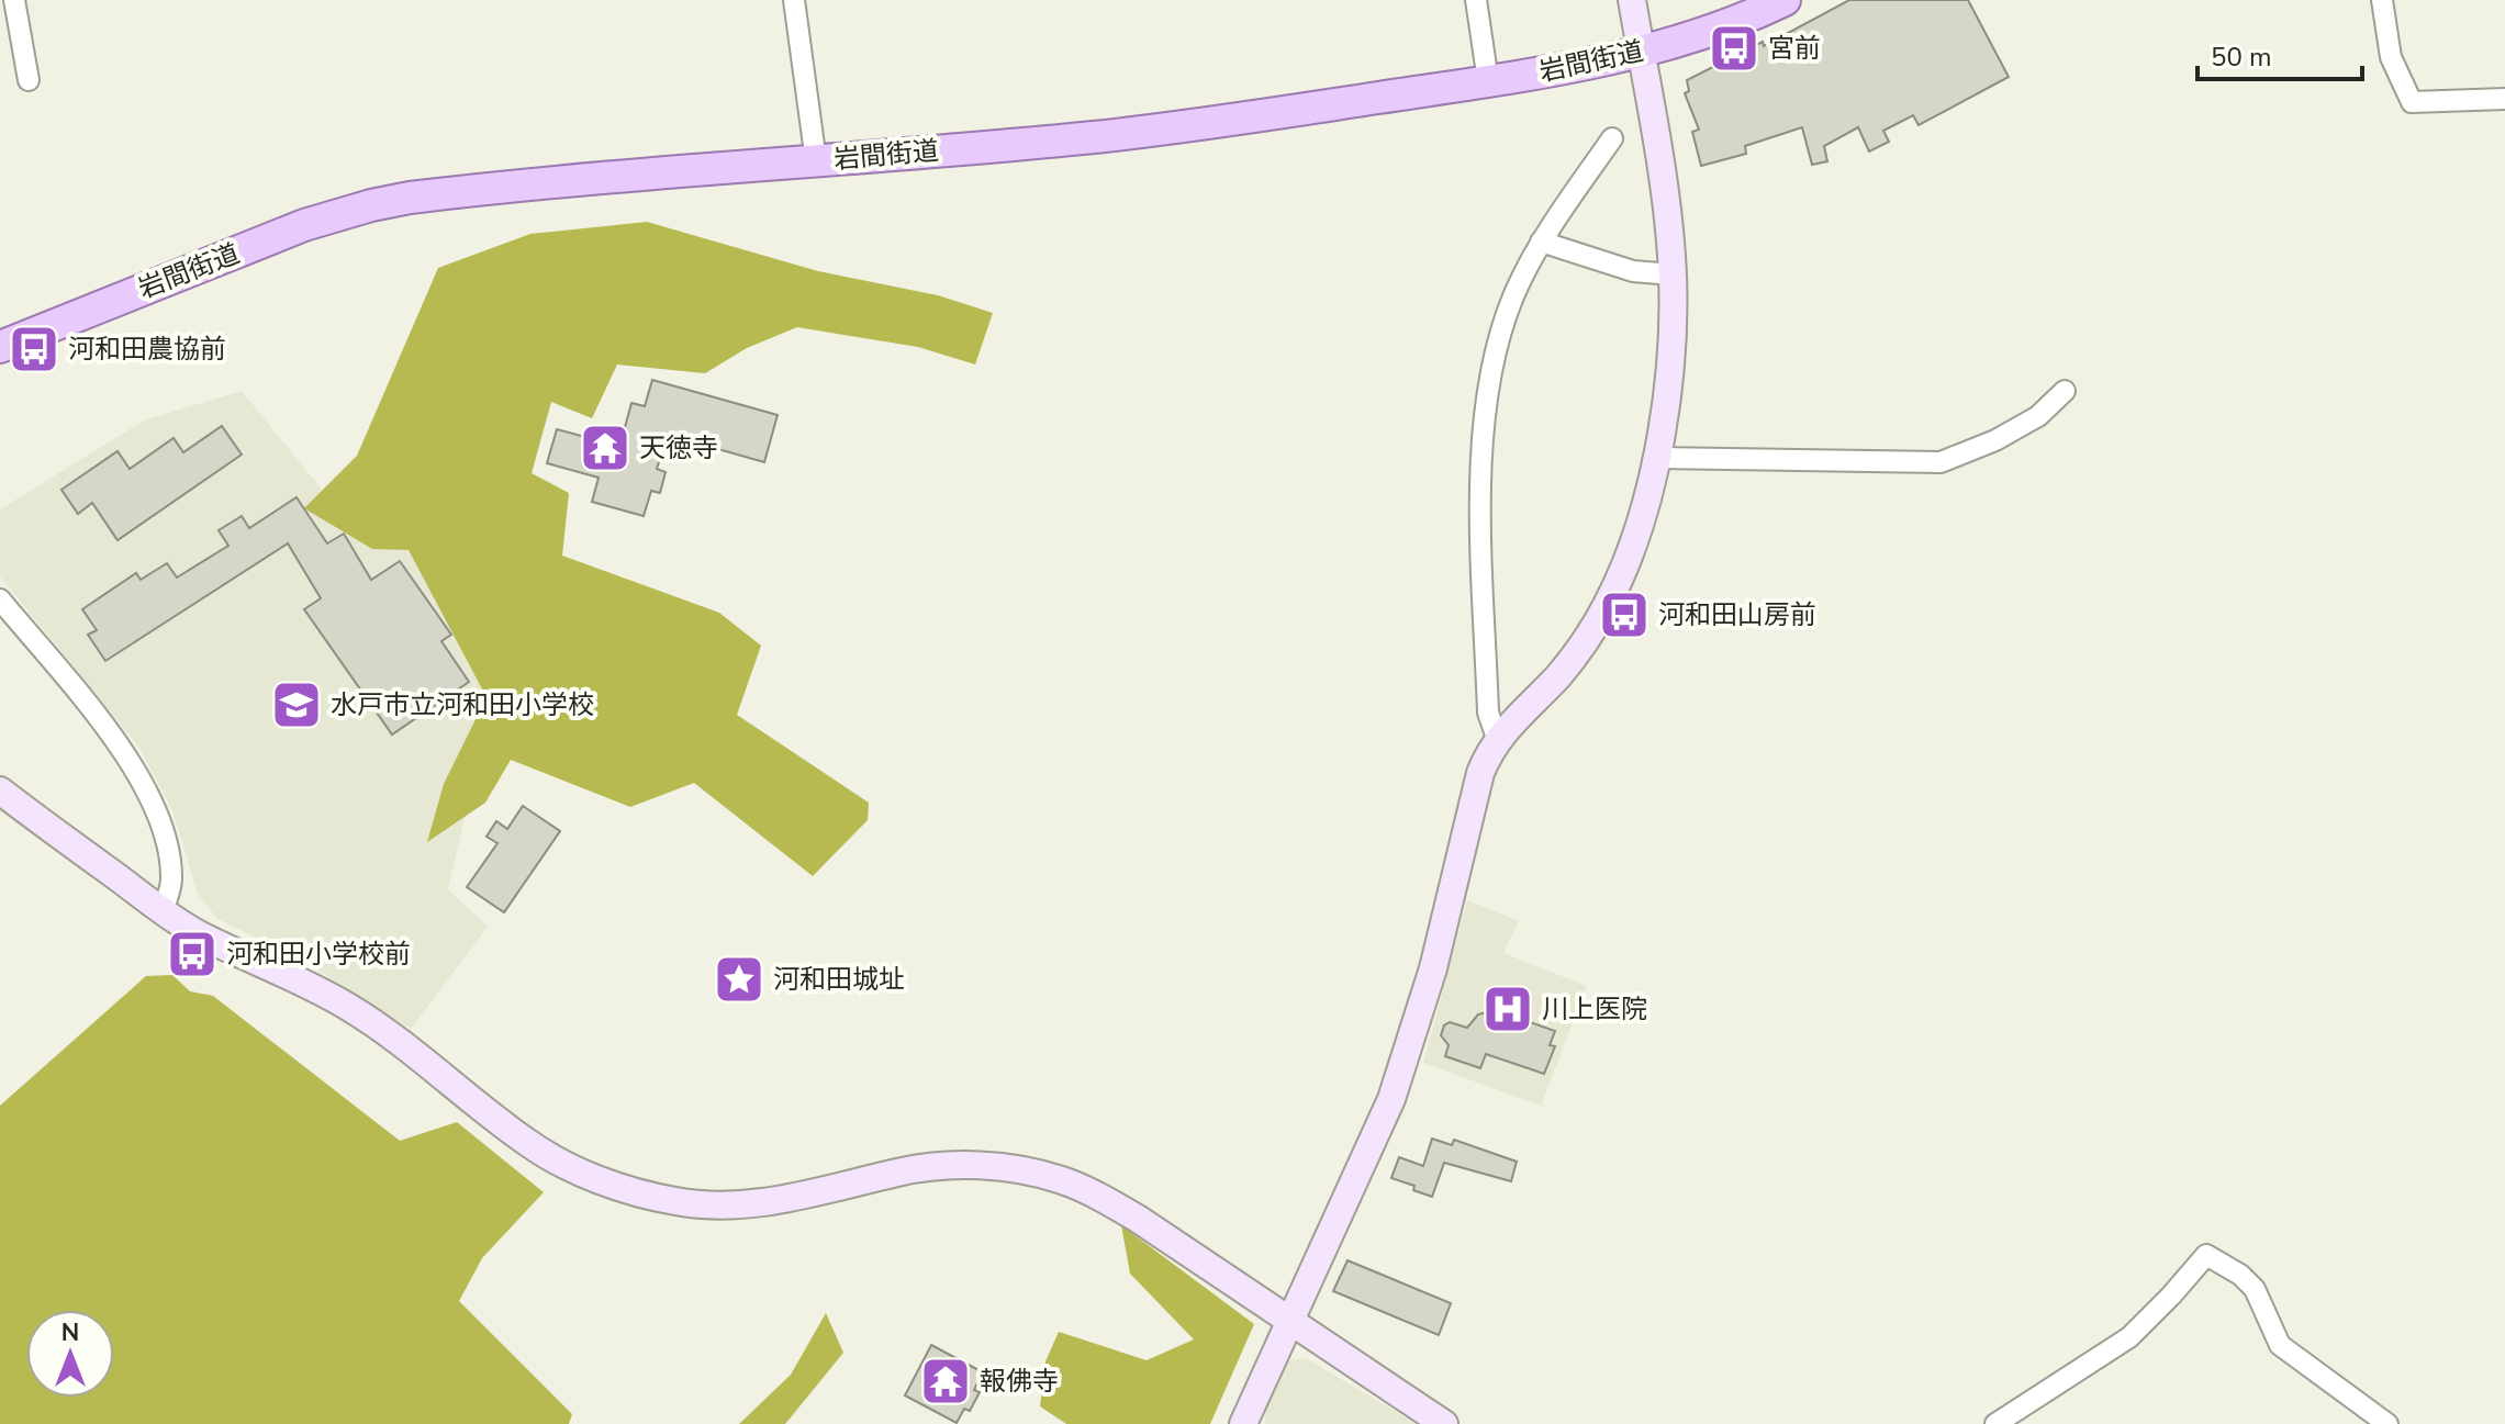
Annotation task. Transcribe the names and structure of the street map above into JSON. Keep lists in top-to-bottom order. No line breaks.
{"streets":{"main road":["岩間街道"]},"places":{"bus stop":["宮前","河和田農協前","河和田山房前","河和田小学校前"],"temple":["天徳寺","報佛寺"],"school or university":["水戸市立河和田小学校"],"place":["河和田城址"],"hospital":["川上医院"]},"scale_bar":"50 m","north":"top"}
